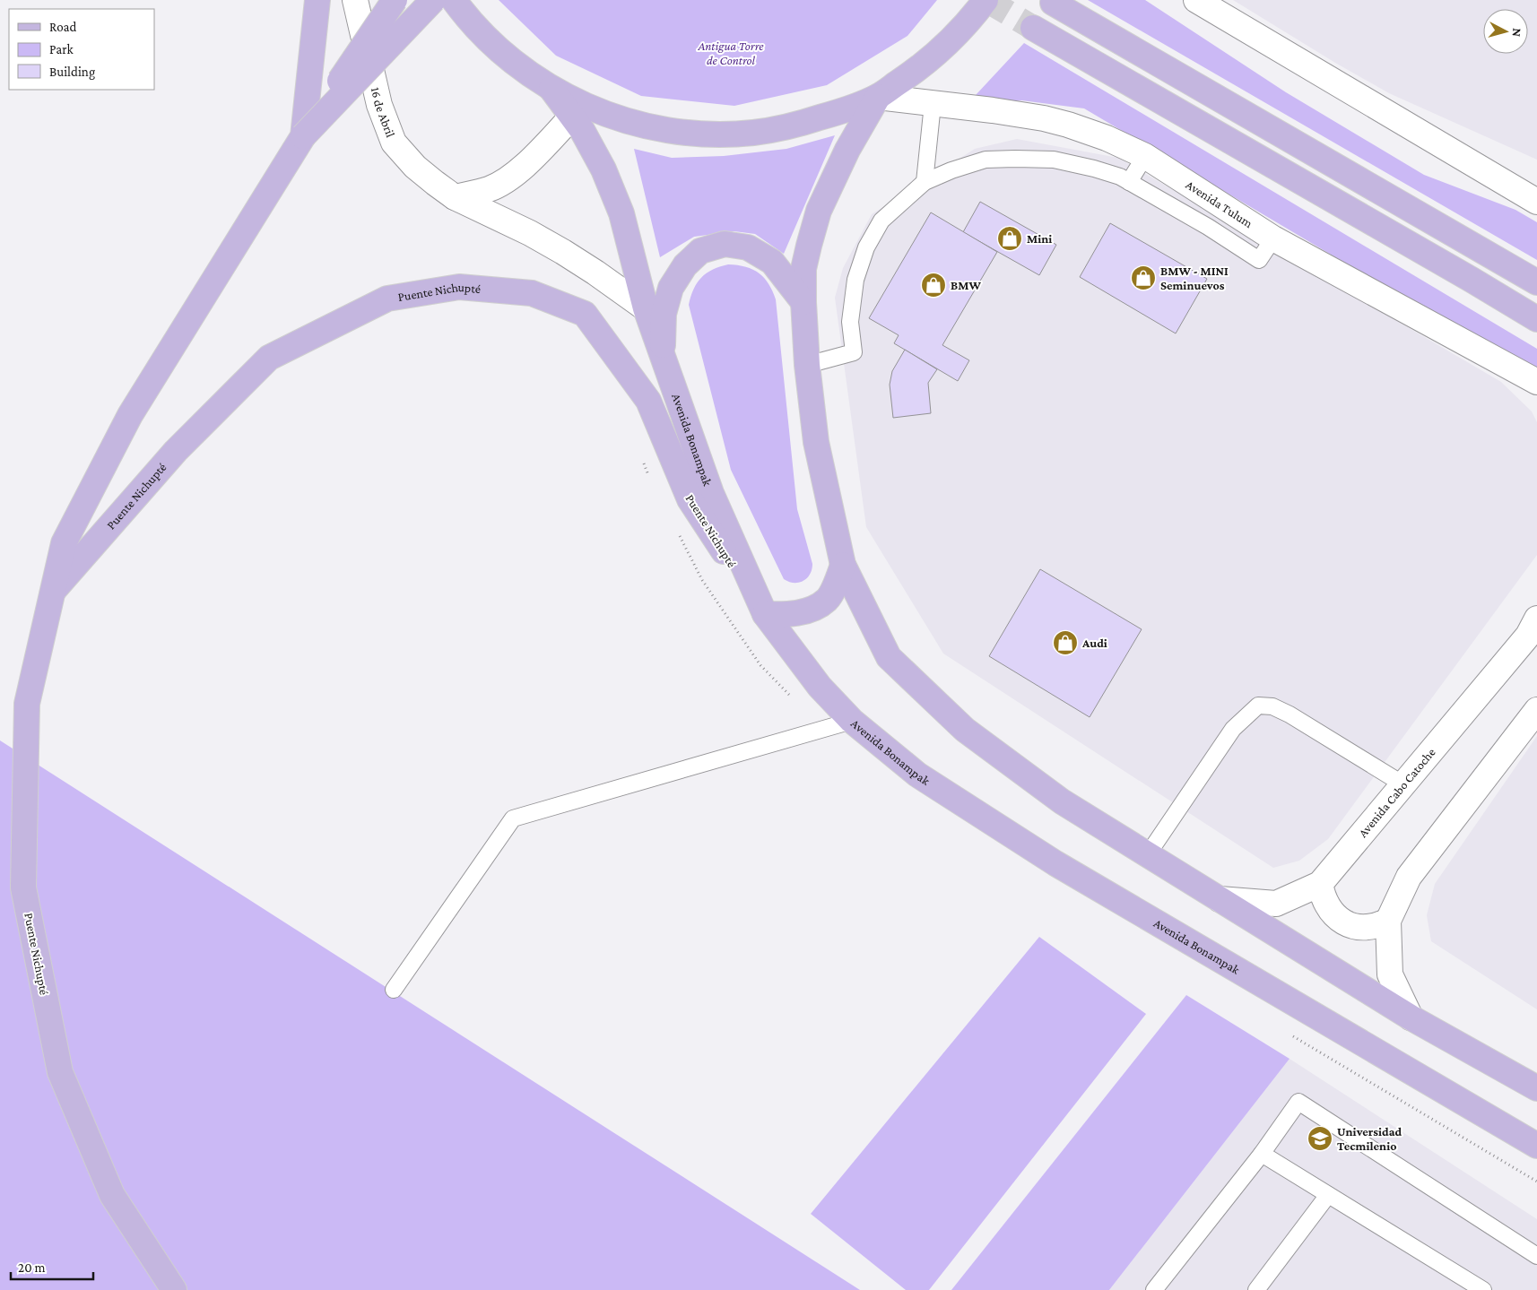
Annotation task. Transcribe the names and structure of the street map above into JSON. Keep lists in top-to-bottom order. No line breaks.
{"streets":{"main road":["Puente Nichupté","Avenida Bonampak"],"street":["16 de Abril","Avenida Tulum","Avenida Cabo Catoche"]},"crossings":[["16 de Abril","Avenida Bonampak"],["Puente Nichupté","Avenida Bonampak"]],"parks":["Antigua Torre de Control"],"places":{"shop":["Mini","BMW - MINI Seminuevos","BMW","Audi"],"school or university":["Universidad Tecmilenio"]},"legend":["Road","Park","Building"],"scale_bar":"20 m","north":"right"}
